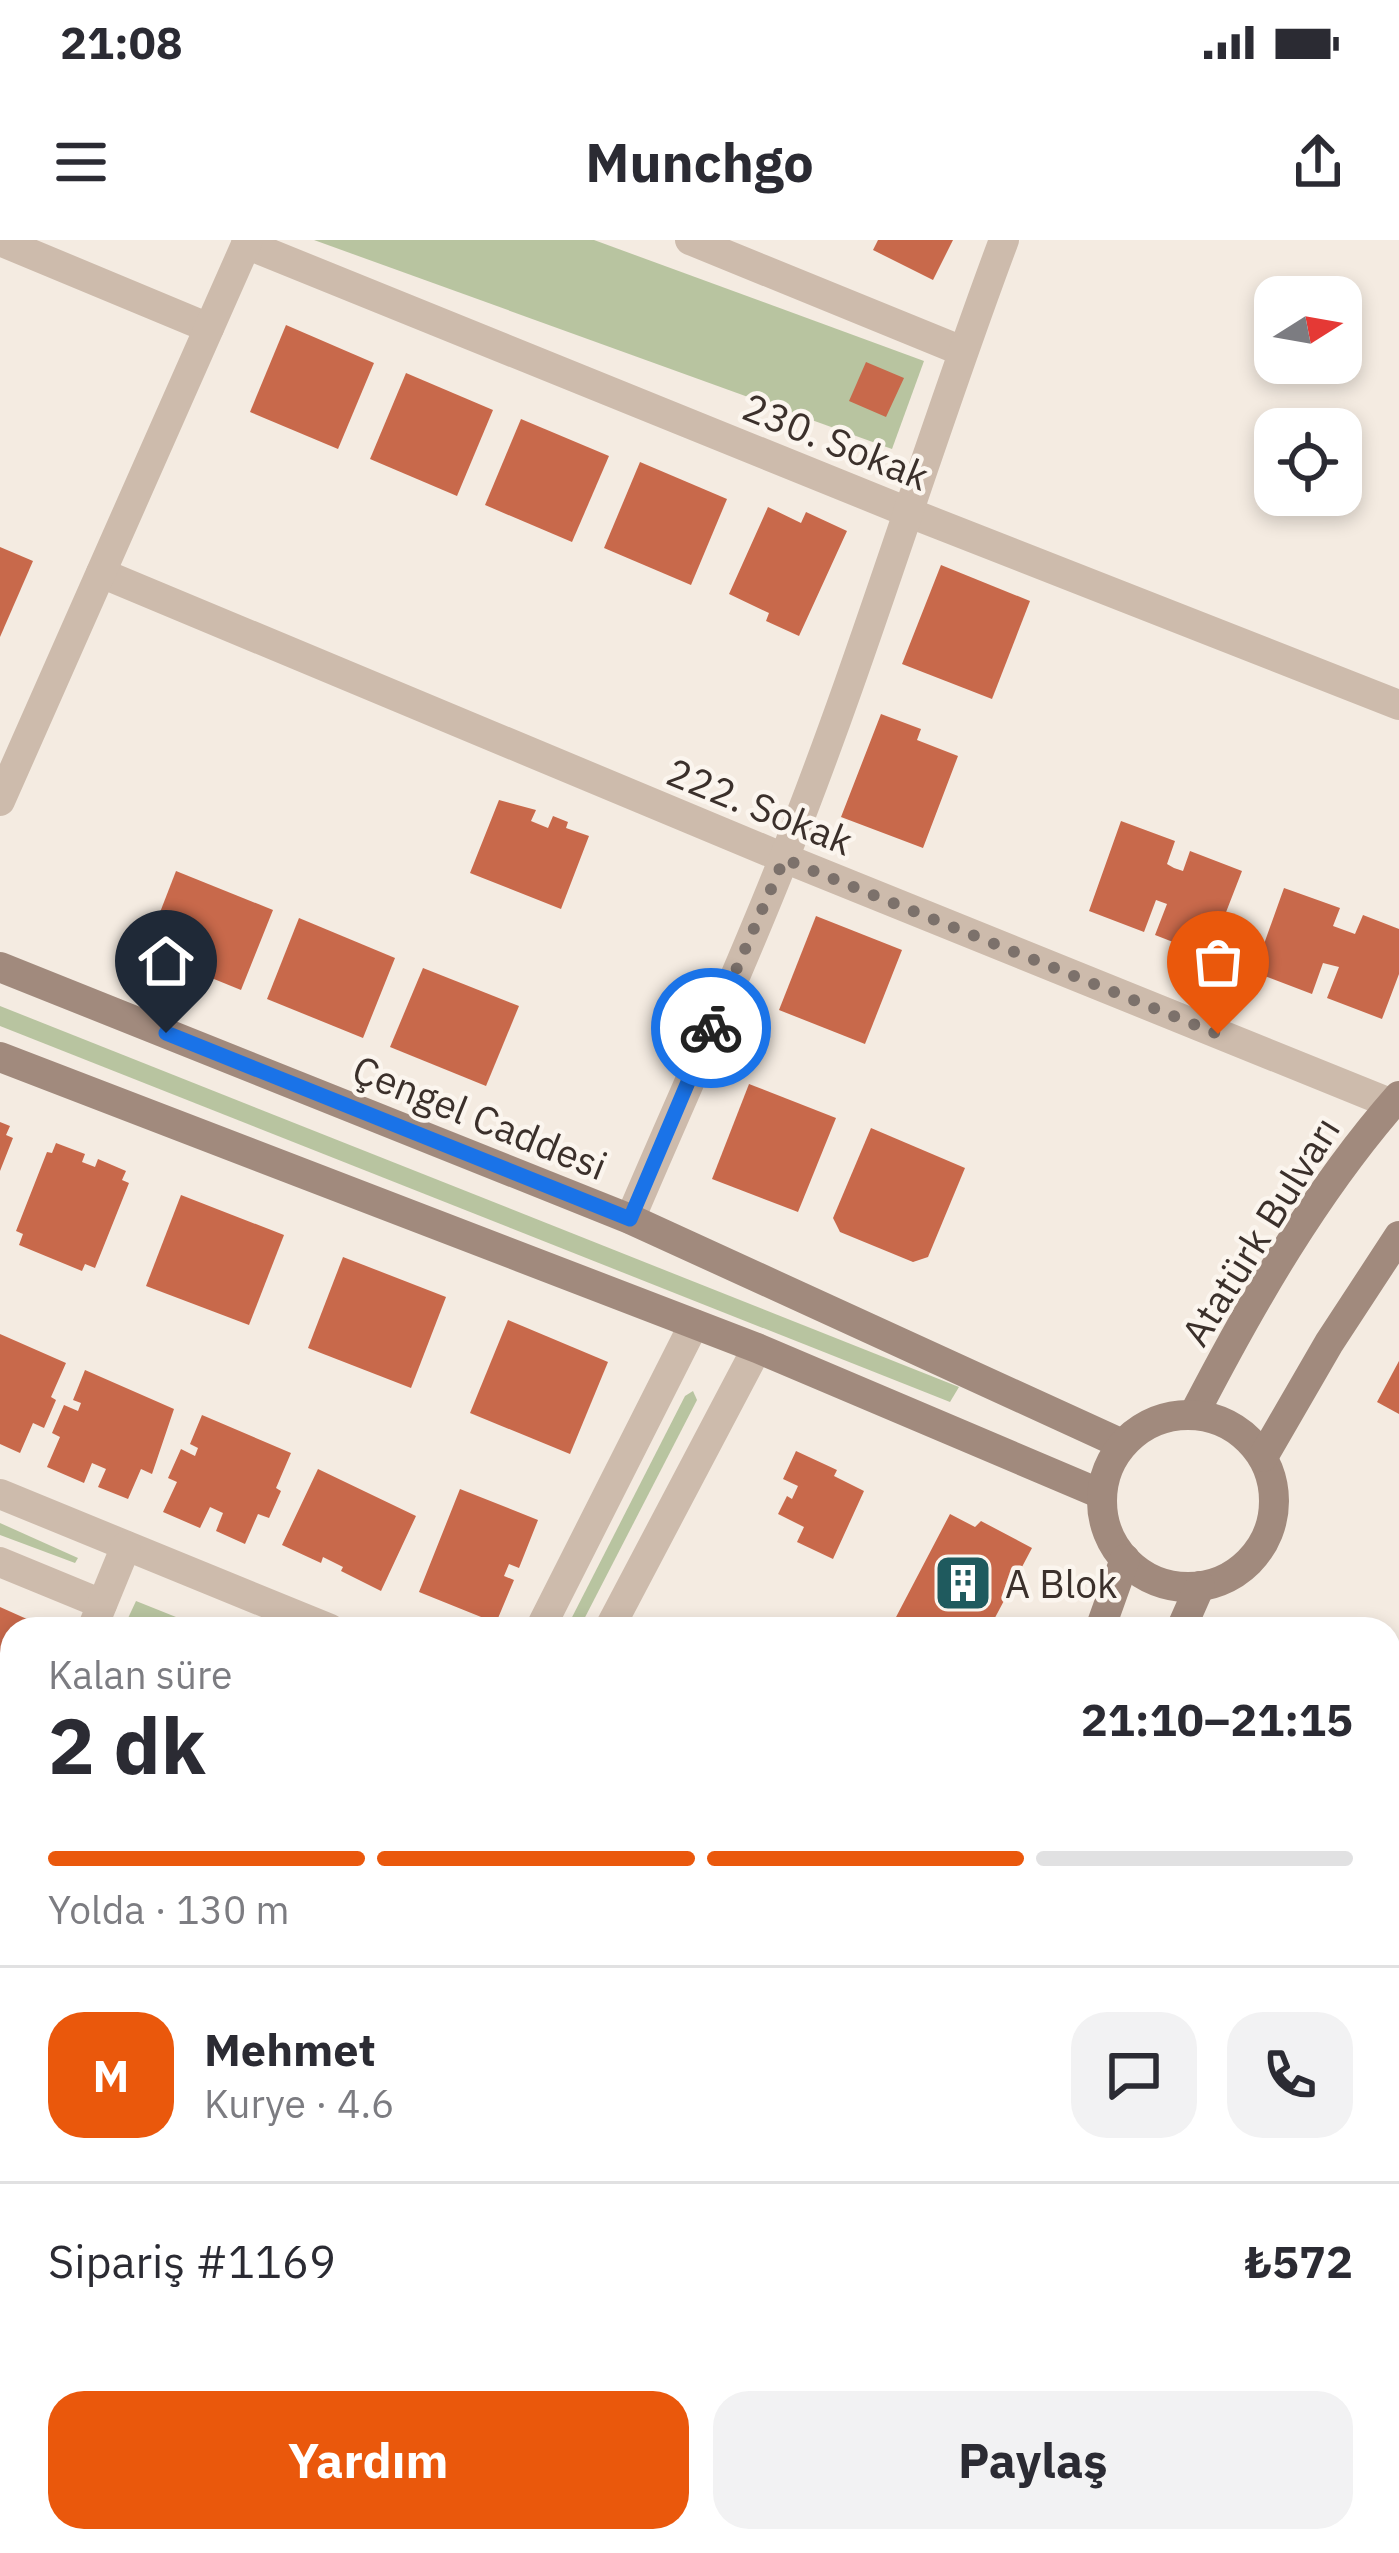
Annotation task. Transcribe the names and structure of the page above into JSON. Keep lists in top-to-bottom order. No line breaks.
{"streets":{"main road":["Çengel Caddesi","Atatürk Bulvarı"],"street":["230. Sokak","222. Sokak"]},"crossings":[["222. Sokak","Atatürk Bulvarı"],["Çengel Caddesi","Atatürk Bulvarı"]],"places":{"building":["A Blok"]},"north":"right","page":{"status":"21:08","header":"Munchgo","heading":["2 dk","Kalan süre","21:10–21:15"],"panel":["Mehmet","Kurye · 4.6","Sipariş #1169","₺572"],"bar":"Yolda · 130 m","round":"M","buttons":["Yardım","Paylaş"]}}
